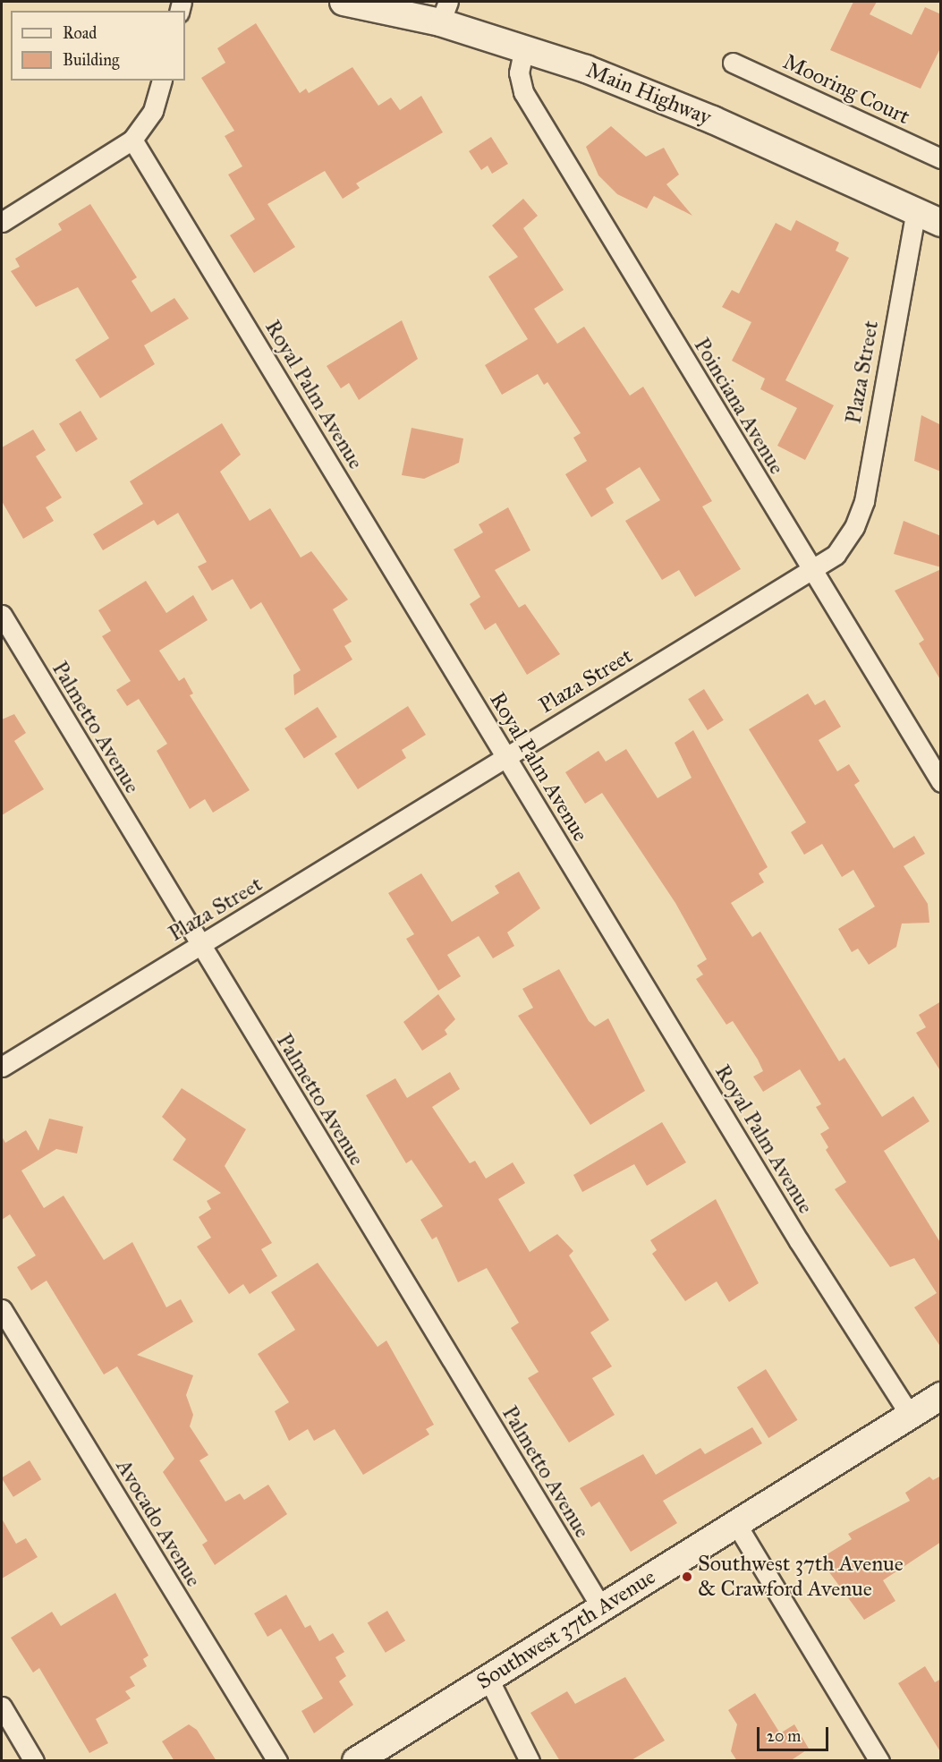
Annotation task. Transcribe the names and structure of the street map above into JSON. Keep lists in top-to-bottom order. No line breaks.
{"streets":{"main road":["Main Highway","Southwest 37th Avenue"],"street":["Mooring Court","Plaza Street","Royal Palm Avenue","Poinciana Avenue","Palmetto Avenue","Avocado Avenue"]},"crossings":[["Main Highway","Plaza Street"],["Main Highway","Poinciana Avenue"],["Plaza Street","Royal Palm Avenue"],["Plaza Street","Poinciana Avenue"],["Plaza Street","Palmetto Avenue"],["Royal Palm Avenue","Southwest 37th Avenue"],["Palmetto Avenue","Southwest 37th Avenue"]],"places":["Southwest 37th Avenue & Crawford Avenue"],"legend":["Road","Building"],"scale_bar":"20 m"}
